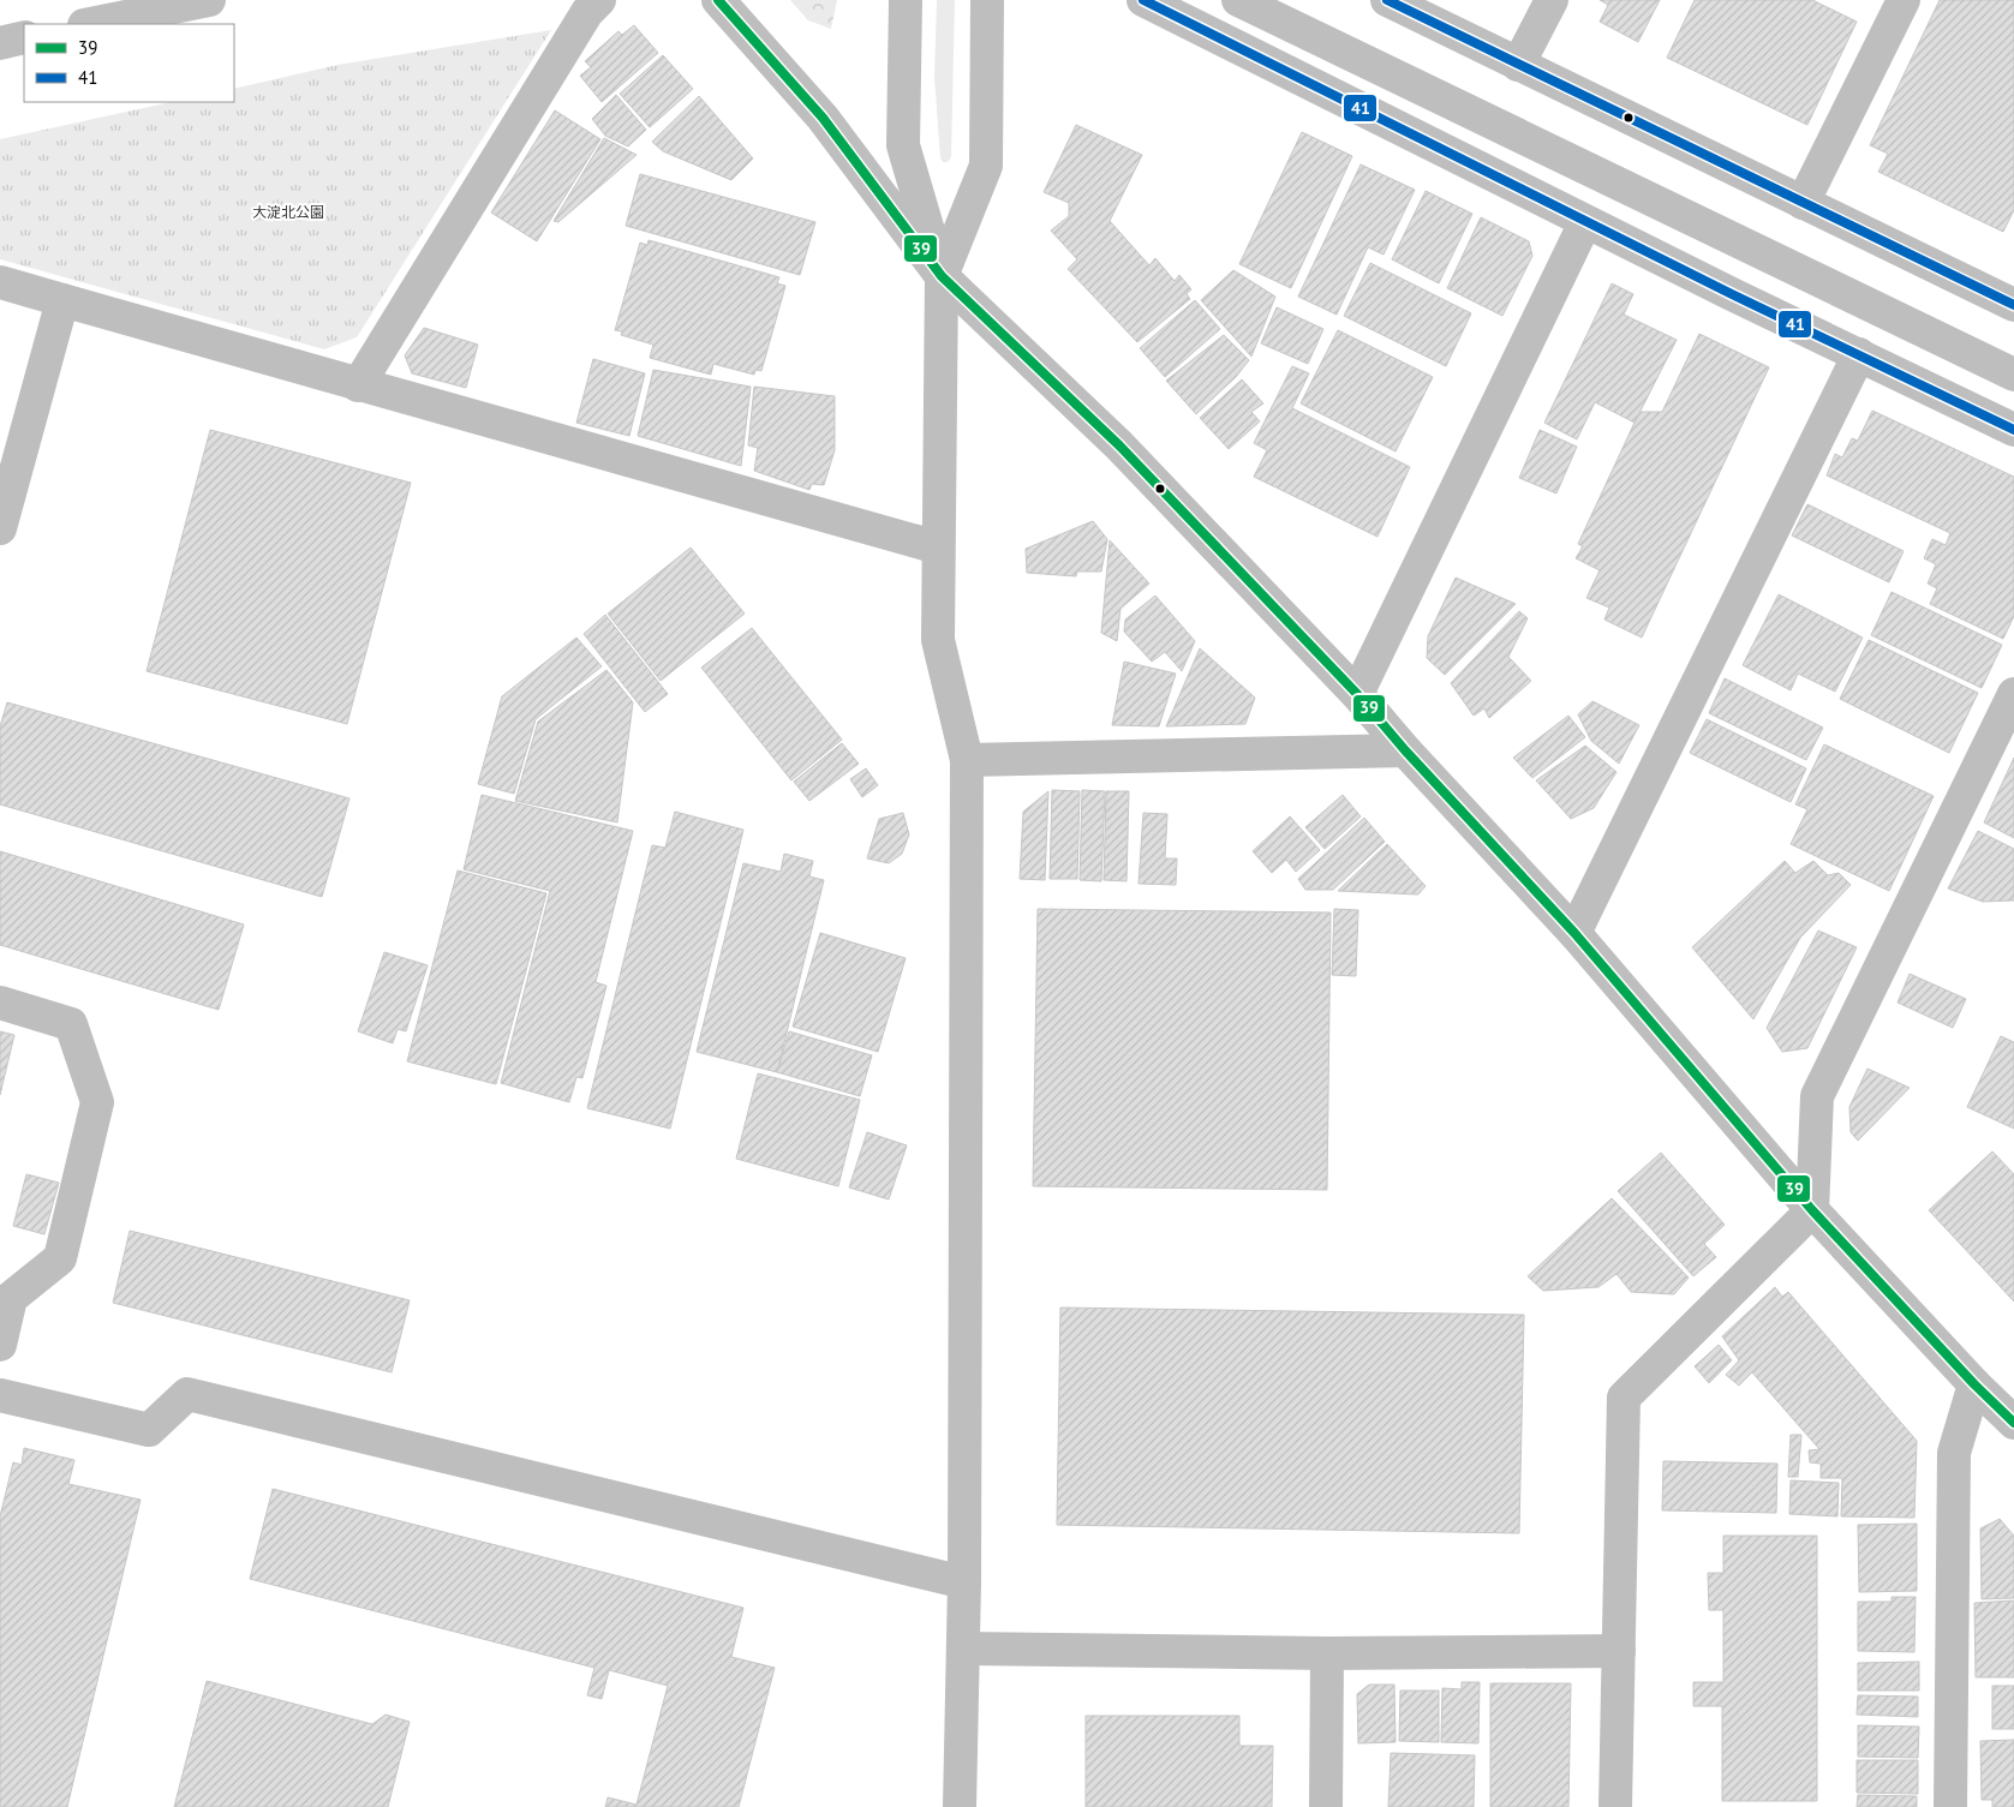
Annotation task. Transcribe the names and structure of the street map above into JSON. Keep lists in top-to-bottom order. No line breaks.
{"parks":["大淀北公園"],"lines":["transit line 39","transit line 41"],"legend":["39","41"]}
